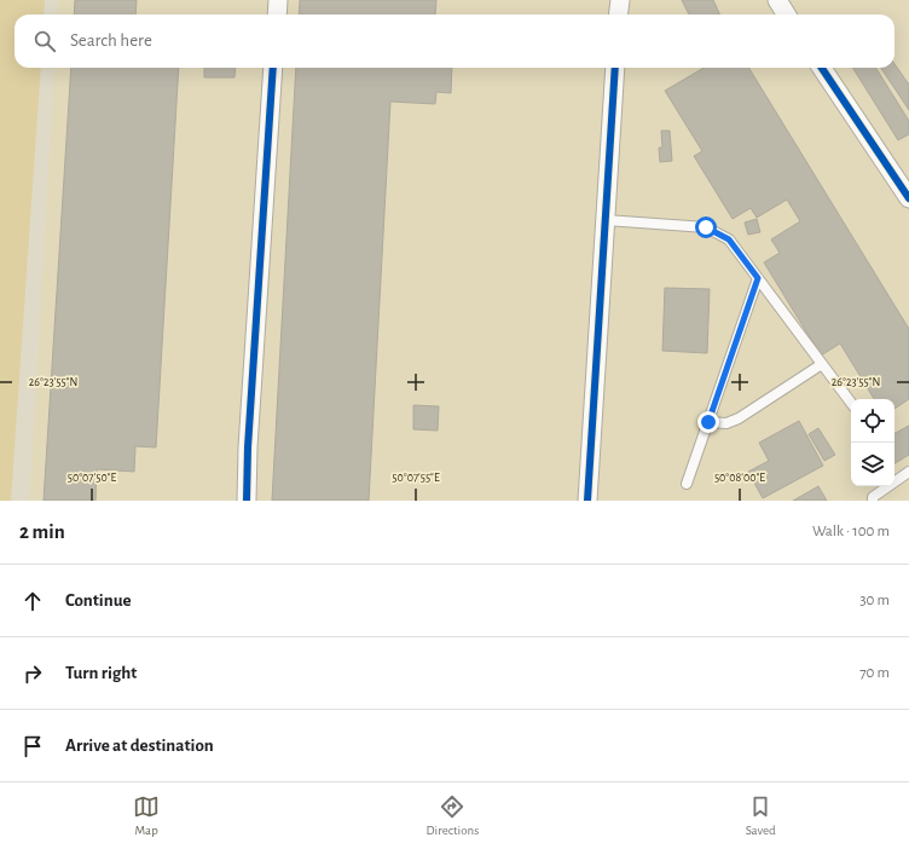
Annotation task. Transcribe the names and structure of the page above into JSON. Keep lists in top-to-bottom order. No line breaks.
{"page":{"search":"Search here","heading":["2 min","Walk · 100 m"],"list":[["Continue","30 m"],["Turn right","70 m"],"Arrive at destination"],"nav":["Map","Directions","Saved"]},"coordinates":["26°23'55\"N","50°07'50\"E","50°07'55\"E","50°08'00\"E"]}
